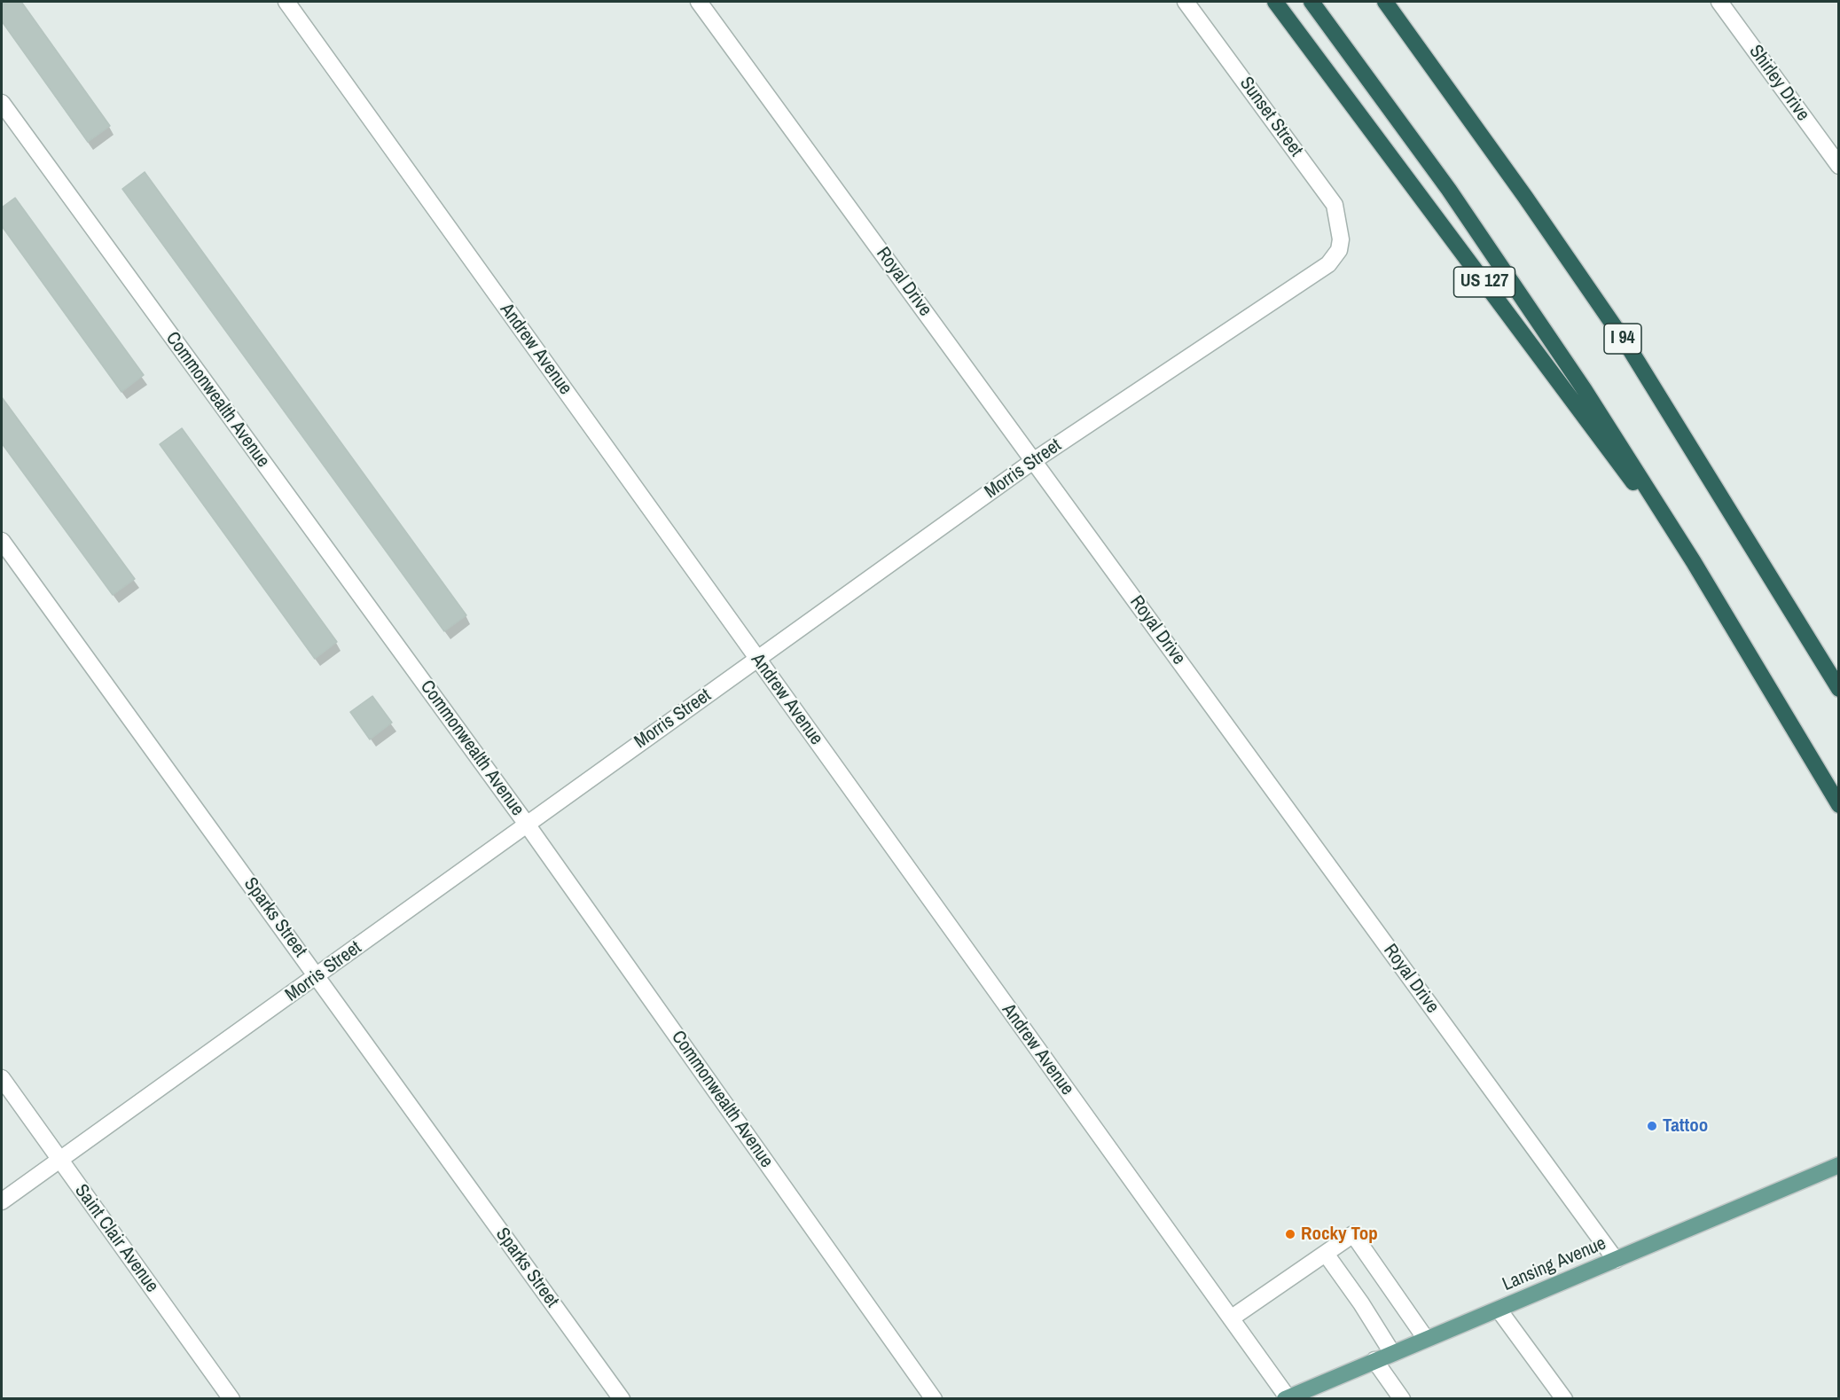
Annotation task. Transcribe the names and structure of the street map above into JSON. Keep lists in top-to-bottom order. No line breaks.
{"streets":{"highway":["US 127","I 94"],"main road":["Lansing Avenue"],"street":["Shirley Drive","Sunset Street","Royal Drive","Andrew Avenue","Commonwealth Avenue","Morris Street","Sparks Street","Saint Clair Avenue"]},"crossings":[["Sunset Street","Morris Street"],["Royal Drive","Morris Street"],["Royal Drive","Lansing Avenue"],["Andrew Avenue","Morris Street"],["Andrew Avenue","Lansing Avenue"],["Commonwealth Avenue","Morris Street"],["Morris Street","Sparks Street"],["Morris Street","Saint Clair Avenue"]],"places":["Tattoo","Rocky Top"]}
